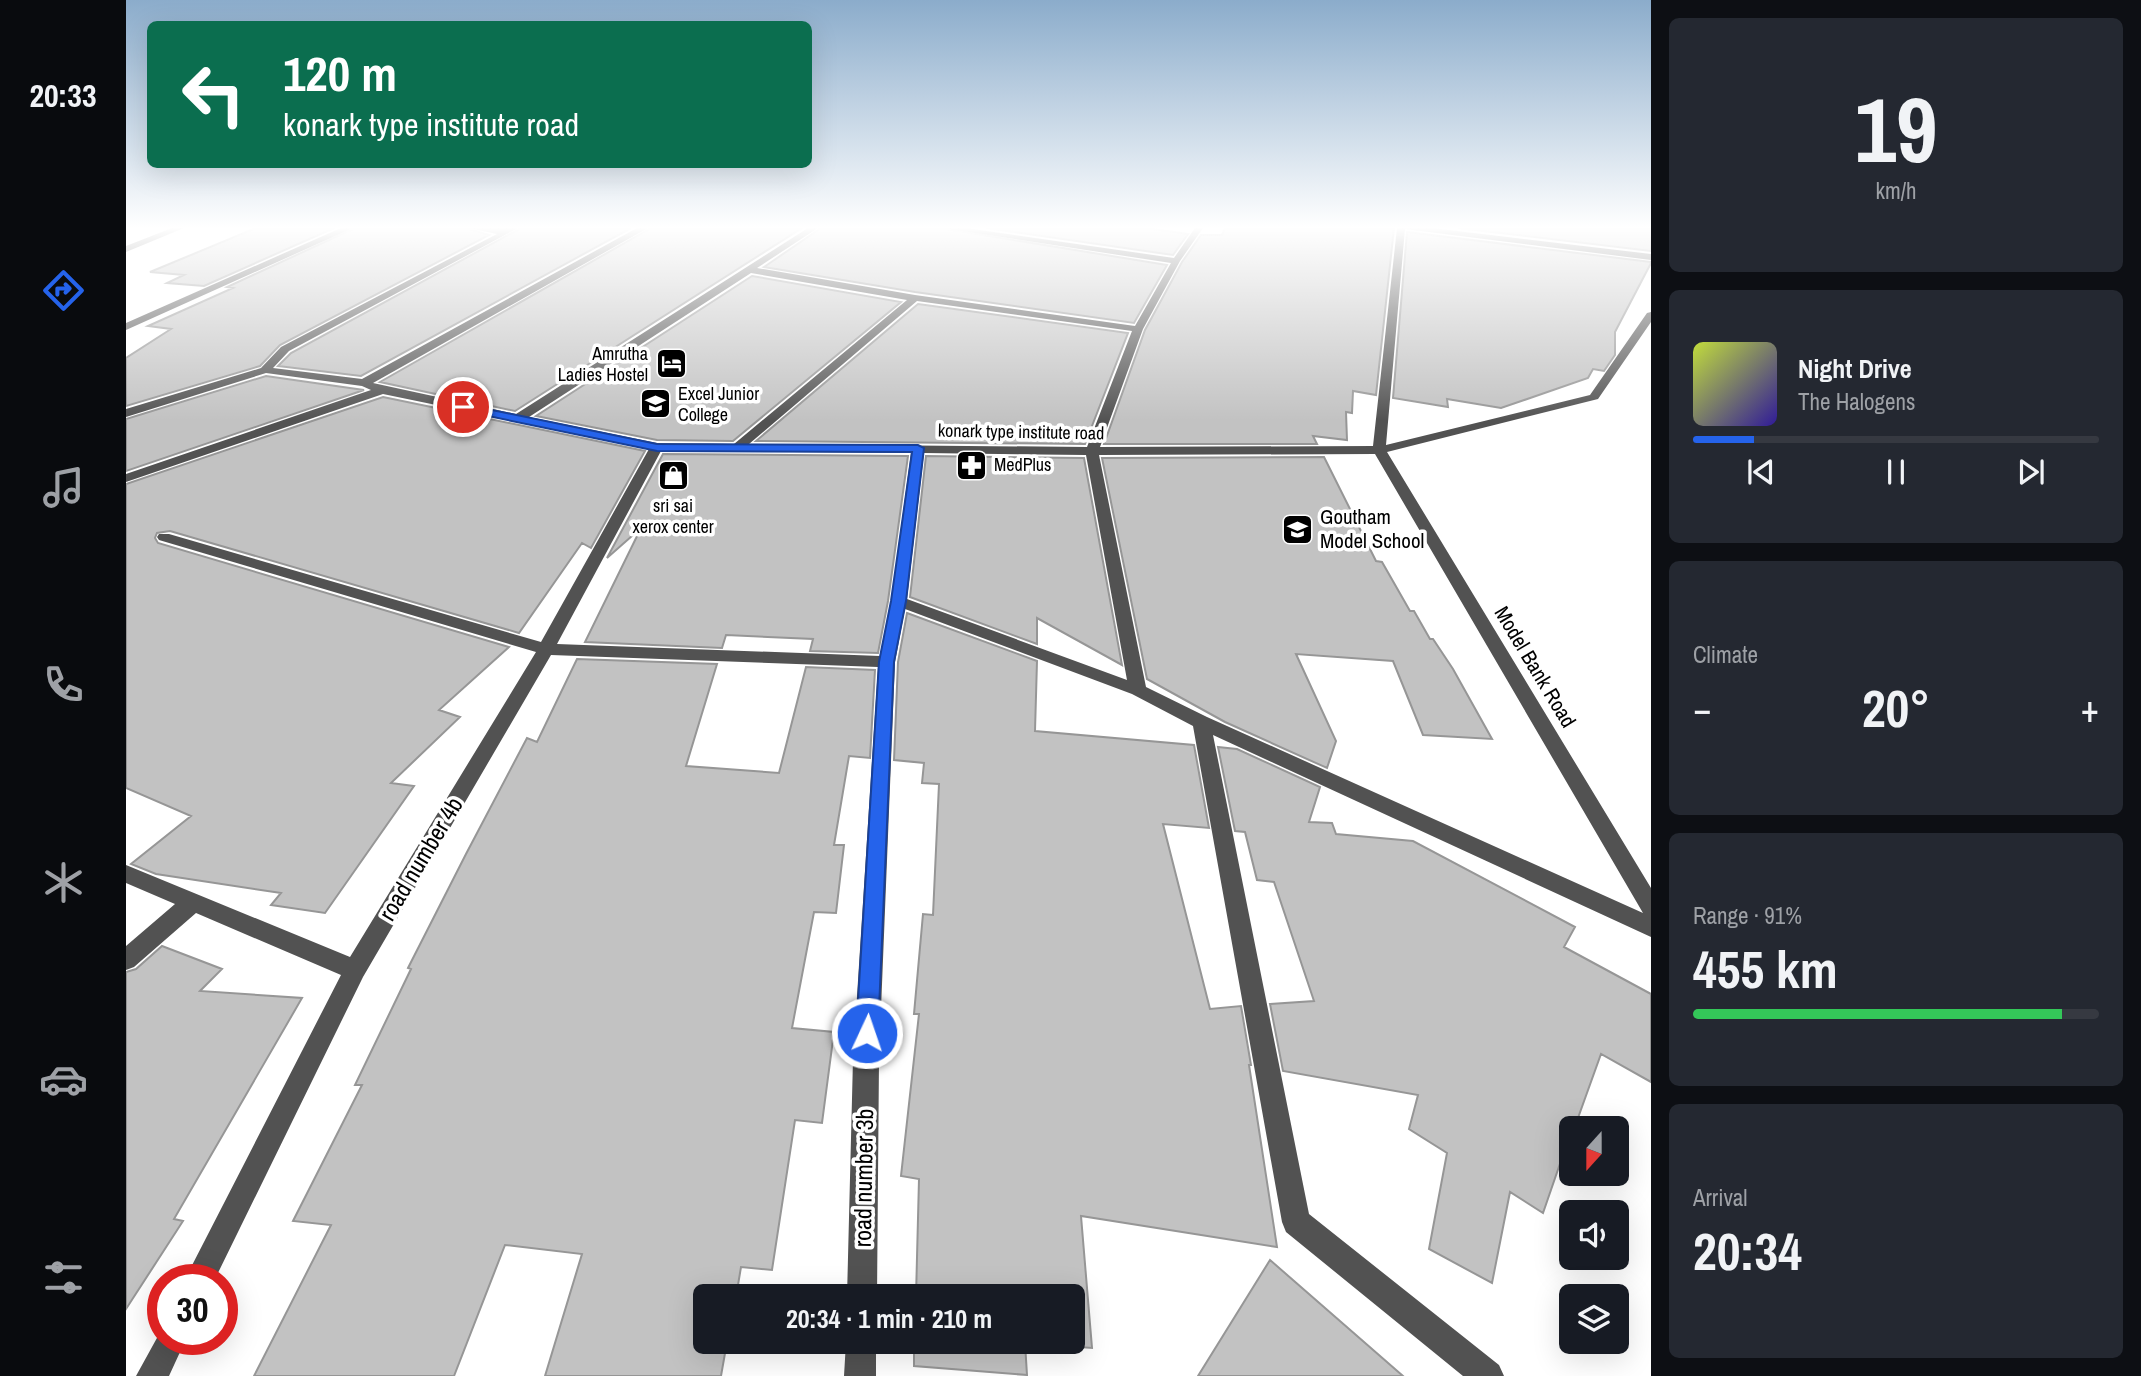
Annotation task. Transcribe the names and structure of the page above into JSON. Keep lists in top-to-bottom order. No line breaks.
{"streets":{"street":["konark type institute road","Model Bank Road","road number 4b","road number 3b"]},"crossings":[["konark type institute road","Model Bank Road"],["konark type institute road","road number 4b"],["konark type institute road","road number 3b"]],"places":{"hotel":["Amrutha Ladies Hostel"],"school or university":["Excel Junior College","Goutham Model School"],"pharmacy":["MedPlus"],"shop":["sri sai xerox center"]},"north":"bottom","page":{"tabs":"20:33","tile":[["19","km/h"],"Climate",["Range · 91%","455 km"],["Arrival","20:34"]],"turn":["120 m","konark type institute road"],"song":["Night Drive","The Halogens"],"heat":["−","20°","+"],"limit":"30","trip":"20:34 · 1 min · 210 m"}}
